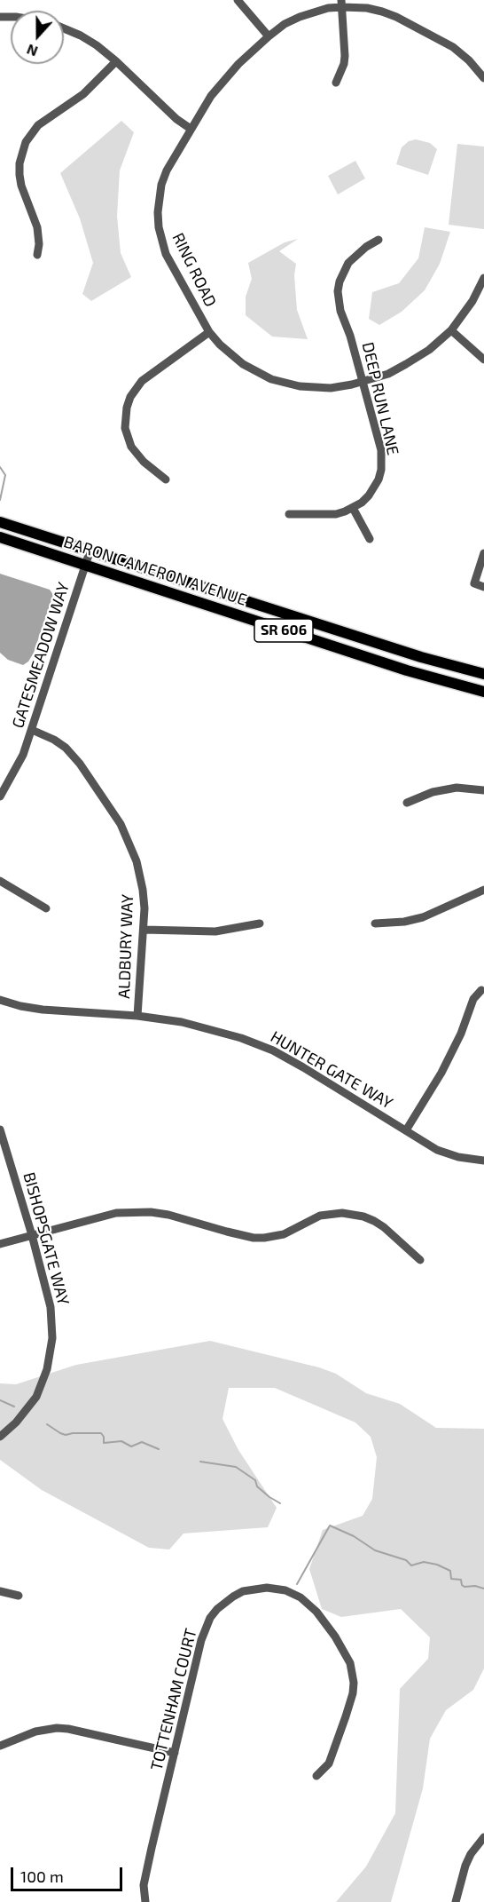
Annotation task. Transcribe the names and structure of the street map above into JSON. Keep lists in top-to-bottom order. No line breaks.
{"streets":{"main road":["BARON CAMERON AVENUE","SR 606"],"street":["RING ROAD","DEEP RUN LANE","GATESMEADOW WAY","ALDBURY WAY","HUNTER GATE WAY","BISHOPSGATE WAY","TOTTENHAM COURT"]},"crossings":[["RING ROAD","DEEP RUN LANE"],["BARON CAMERON AVENUE","GATESMEADOW WAY"],["GATESMEADOW WAY","ALDBURY WAY"],["ALDBURY WAY","HUNTER GATE WAY"]],"scale_bar":"100 m","north":"bottom"}
